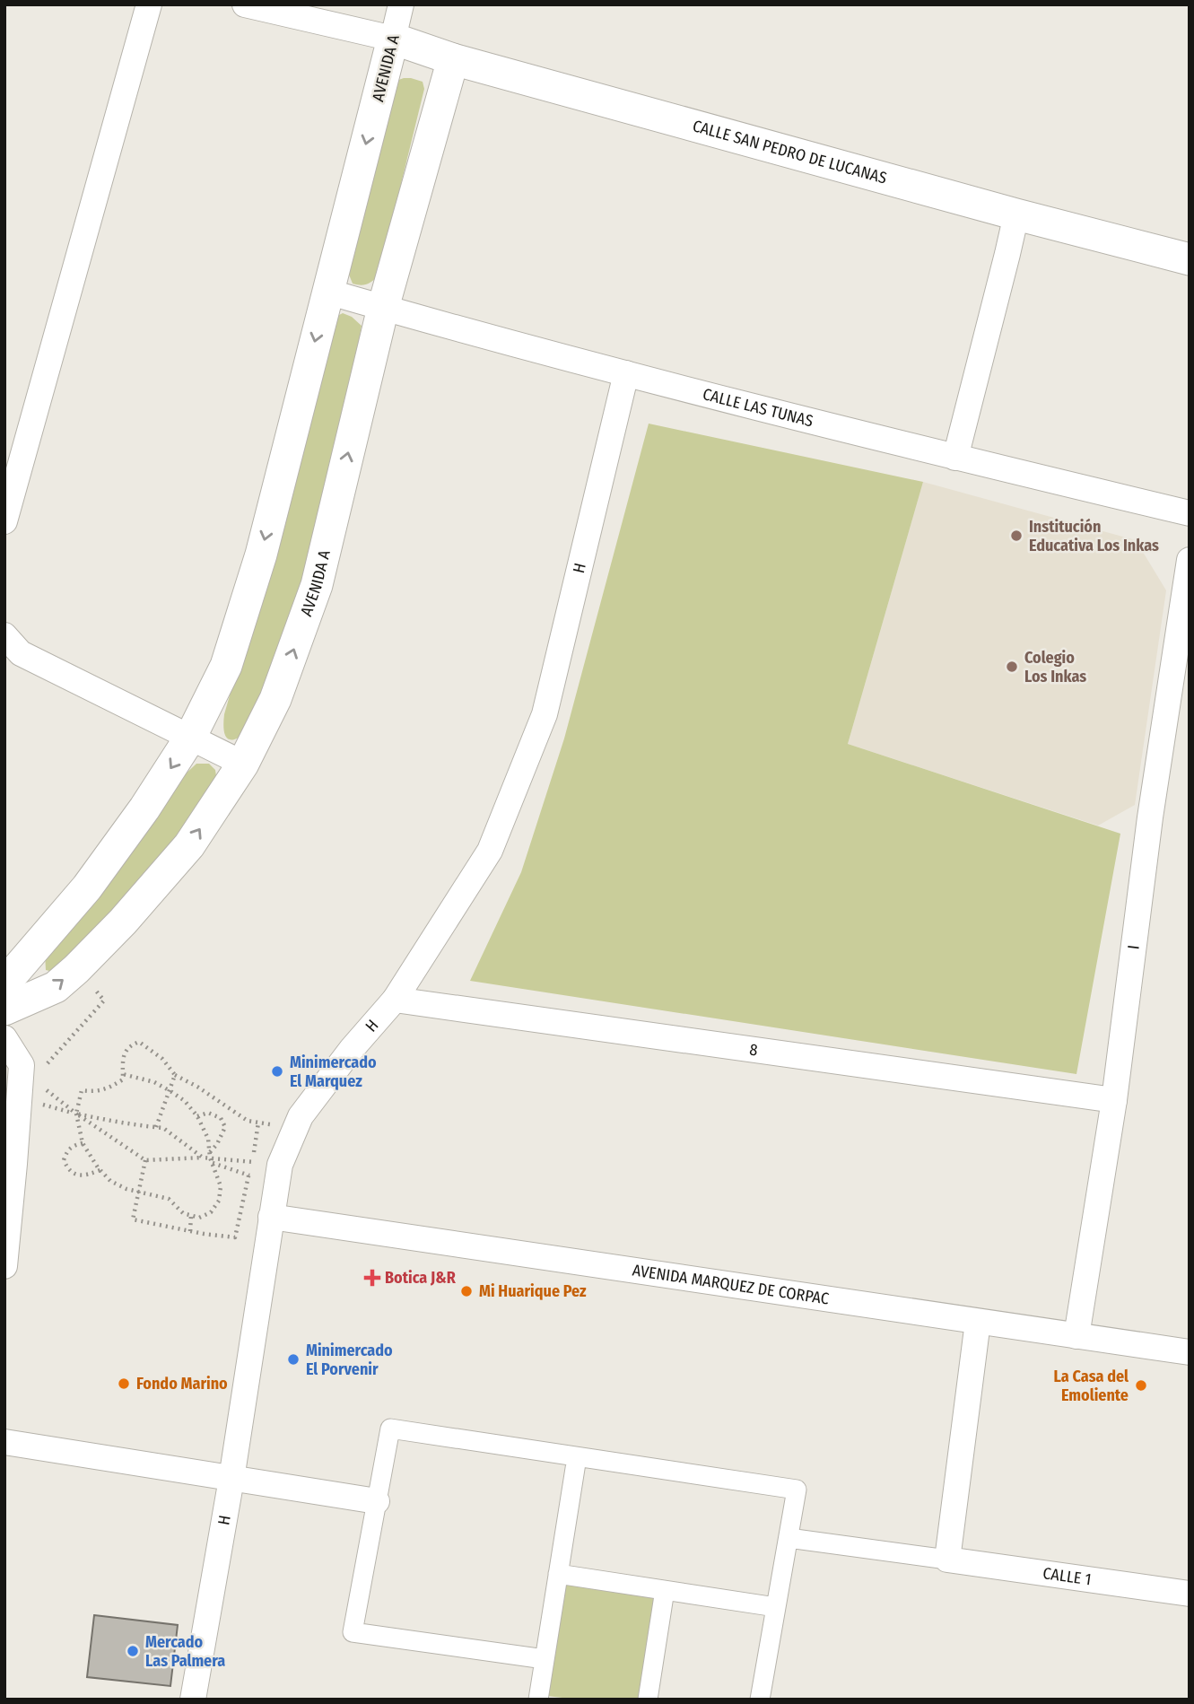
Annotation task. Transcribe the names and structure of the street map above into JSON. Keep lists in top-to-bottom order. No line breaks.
{"streets":{"street":["AVENIDA A","CALLE SAN PEDRO DE LUCANAS","CALLE LAS TUNAS","H","I","8","AVENIDA MARQUEZ DE CORPAC","CALLE 1"]},"crossings":[["AVENIDA A","CALLE SAN PEDRO DE LUCANAS"],["AVENIDA A","CALLE LAS TUNAS"],["CALLE LAS TUNAS","H"],["H","8"],["H","AVENIDA MARQUEZ DE CORPAC"],["I","8"],["I","AVENIDA MARQUEZ DE CORPAC"]],"places":{"other":["Institución Educativa Los Inkas","Colegio Los Inkas","Minimercado El Marquez","Mi Huarique Pez","Minimercado El Porvenir","Fondo Marino","La Casa del Emoliente","Mercado Las Palmera"],"health":["Botica J&R"]}}
